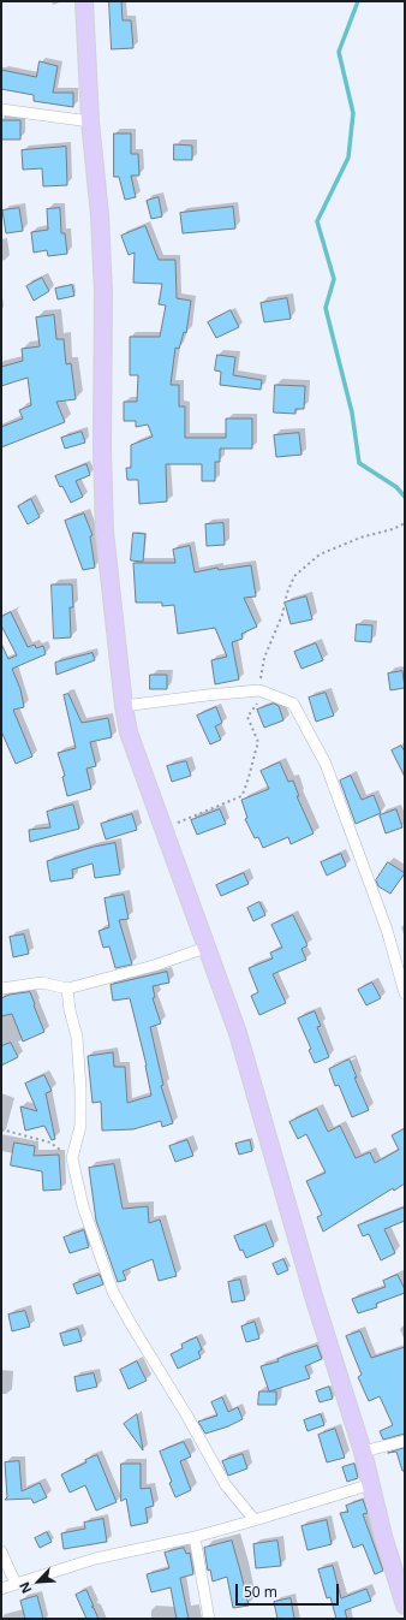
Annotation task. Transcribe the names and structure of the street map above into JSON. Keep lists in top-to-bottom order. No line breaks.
{"scale_bar":"50 m","north":"bottom left"}
